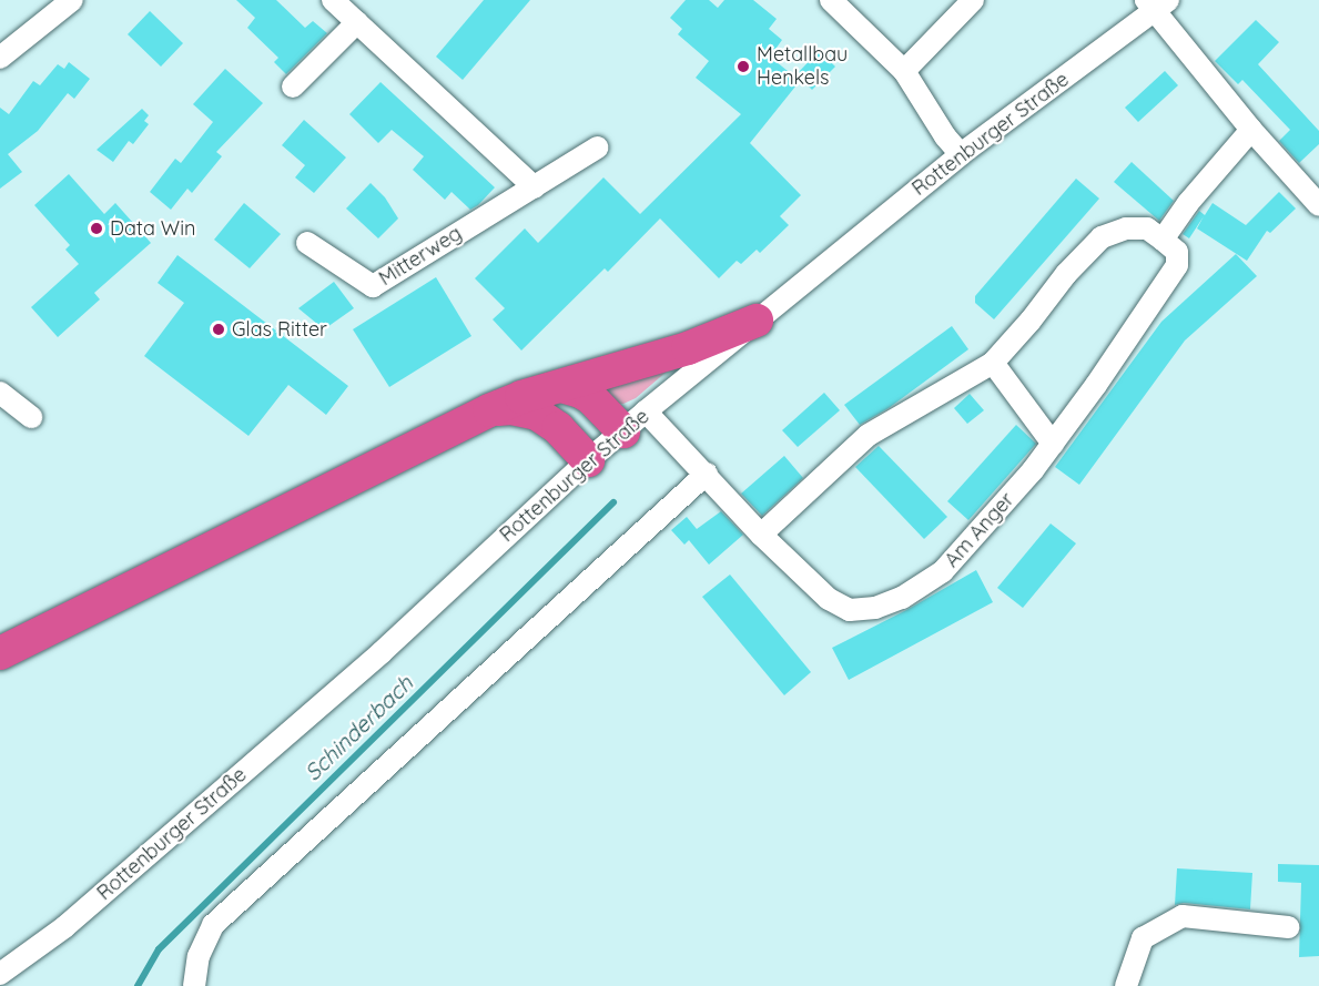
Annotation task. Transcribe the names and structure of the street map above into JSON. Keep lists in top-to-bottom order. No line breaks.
{"streets":{"street":["Rottenburger Straße","Mitterweg","Am Anger"]},"crossings":[["Rottenburger Straße","Am Anger"]],"water":["Schinderbach"],"places":["Metallbau Henkels","Data Win","Glas Ritter"]}
